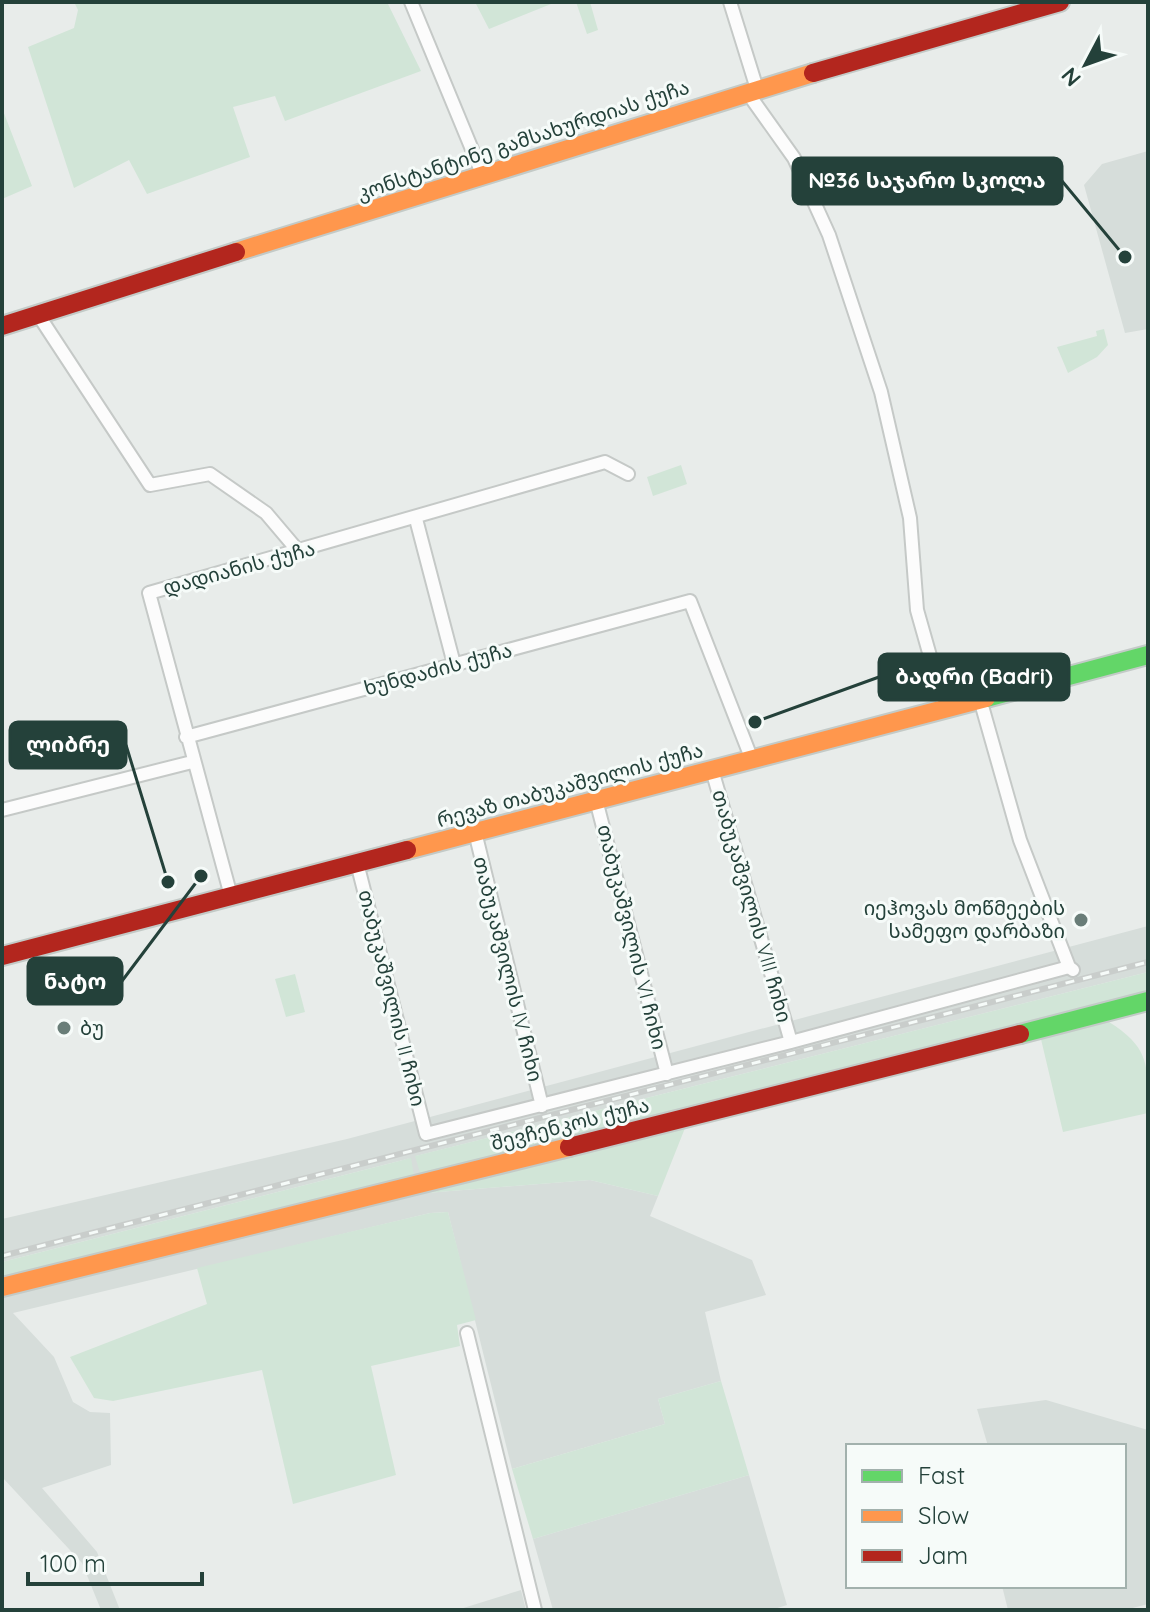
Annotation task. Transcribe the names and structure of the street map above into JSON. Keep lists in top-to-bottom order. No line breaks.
{"streets":{"street":["კონსტანტინე გამსახურდიას ქუჩა","დადიანის ქუჩა","ხუნდაძის ქუჩა","რევაზ თაბუკაშვილის ქუჩა","თაბუკაშვილის VIII ჩიხი","თაბუკაშვილის VI ჩიხი","თაბუკაშვილის IV ჩიხი","თაბუკაშვილის II ჩიხი","შევჩენკოს ქუჩა"]},"crossings":[["დადიანის ქუჩა","ხუნდაძის ქუჩა"],["დადიანის ქუჩა","რევაზ თაბუკაშვილის ქუჩა"],["ხუნდაძის ქუჩა","რევაზ თაბუკაშვილის ქუჩა"],["რევაზ თაბუკაშვილის ქუჩა","თაბუკაშვილის VIII ჩიხი"],["რევაზ თაბუკაშვილის ქუჩა","თაბუკაშვილის VI ჩიხი"],["რევაზ თაბუკაშვილის ქუჩა","თაბუკაშვილის IV ჩიხი"],["რევაზ თაბუკაშვილის ქუჩა","თაბუკაშვილის II ჩიხი"],["თაბუკაშვილის IV ჩიხი","თაბუკაშვილის II ჩიხი"]],"places":["№36 საჯარო სკოლა","ბადრი (Badri)","ნატო","ლიბრე","იეჰოვას მოწმეების სამეფო დარბაზი","ბუ"],"legend":["Fast","Slow","Jam"],"scale_bar":"100 m","north":"bottom left"}
